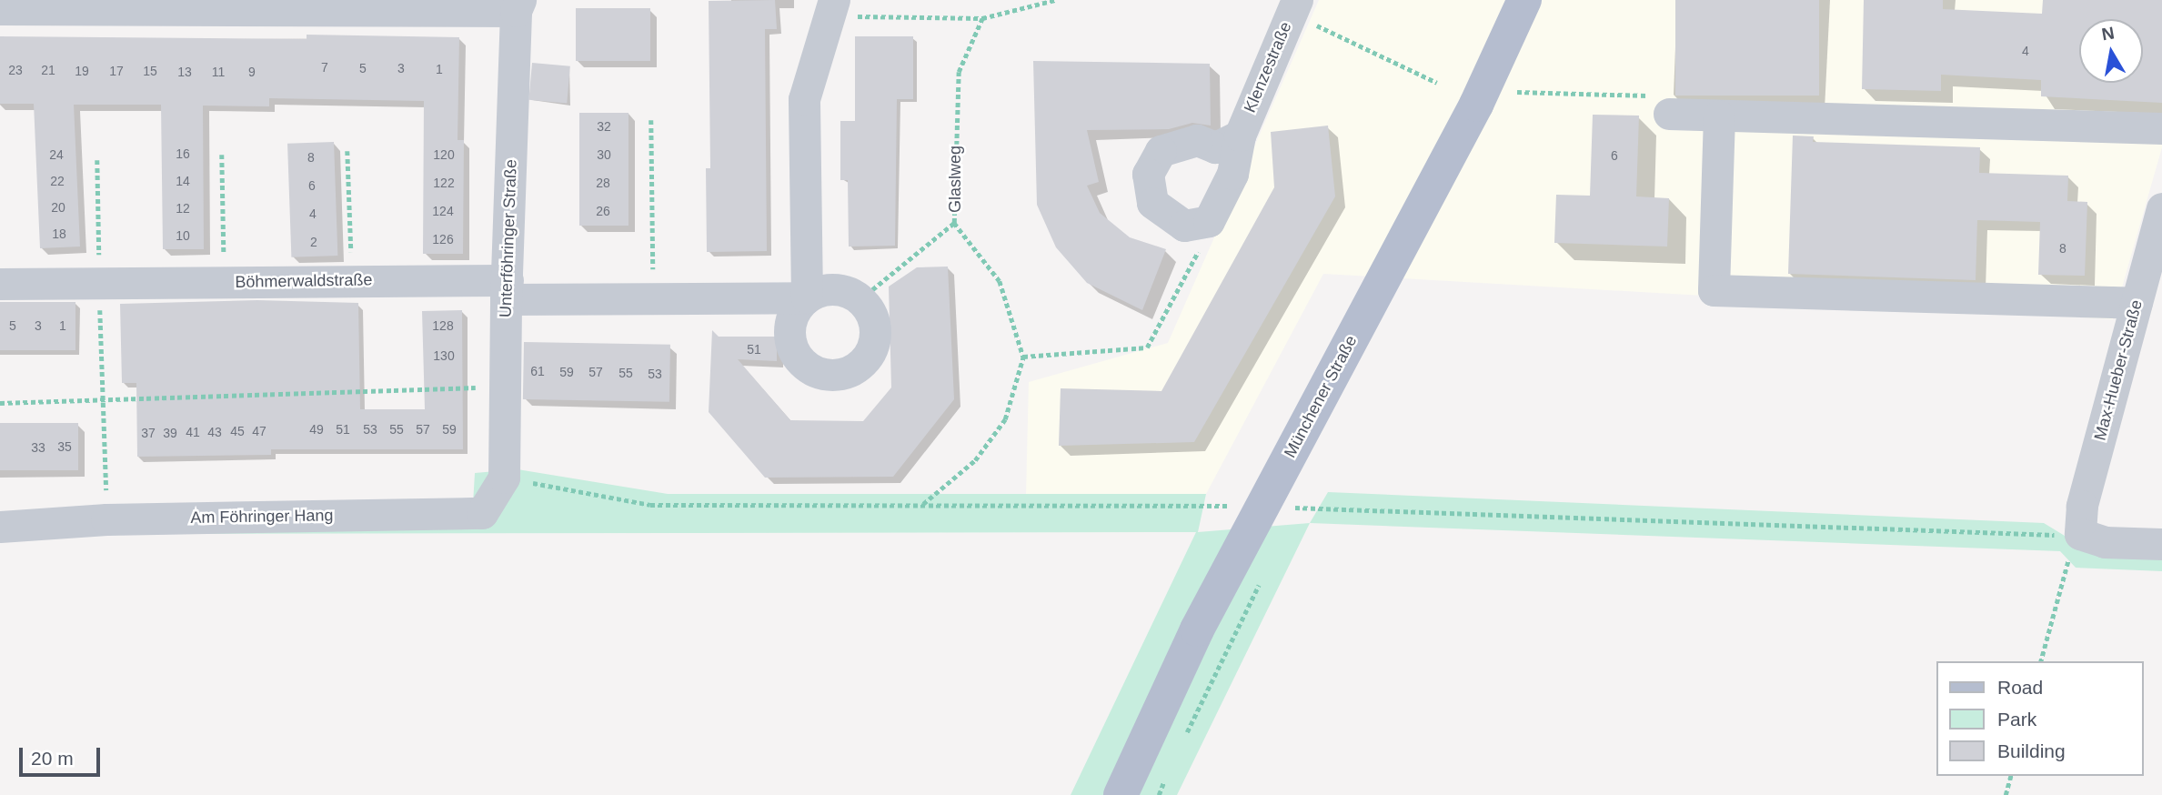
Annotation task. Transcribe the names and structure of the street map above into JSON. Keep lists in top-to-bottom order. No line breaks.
{"streets":{"main road":["Münchener Straße"],"street":["Klenzestraße","Unterföhringer Straße","Böhmerwaldstraße","Max-Hueber-Straße","Am Föhringer Hang"],"path":["Glaslweg"]},"crossings":[["Unterföhringer Straße","Böhmerwaldstraße"],["Unterföhringer Straße","Am Föhringer Hang"]],"house_numbers":["4","7","5","3","1","23","21","19","17","15","13","11","9","32","16","24","120","30","6","8","22","14","122","28","6","20","12","124","26","4","18","10","126","2","8","5","3","1","128","51","130","61","59","57","55","53","49","51","53","55","57","59","45","47","41","43","37","39","35","33"],"legend":["Road","Park","Building"],"scale_bar":"20 m","north":"top"}
